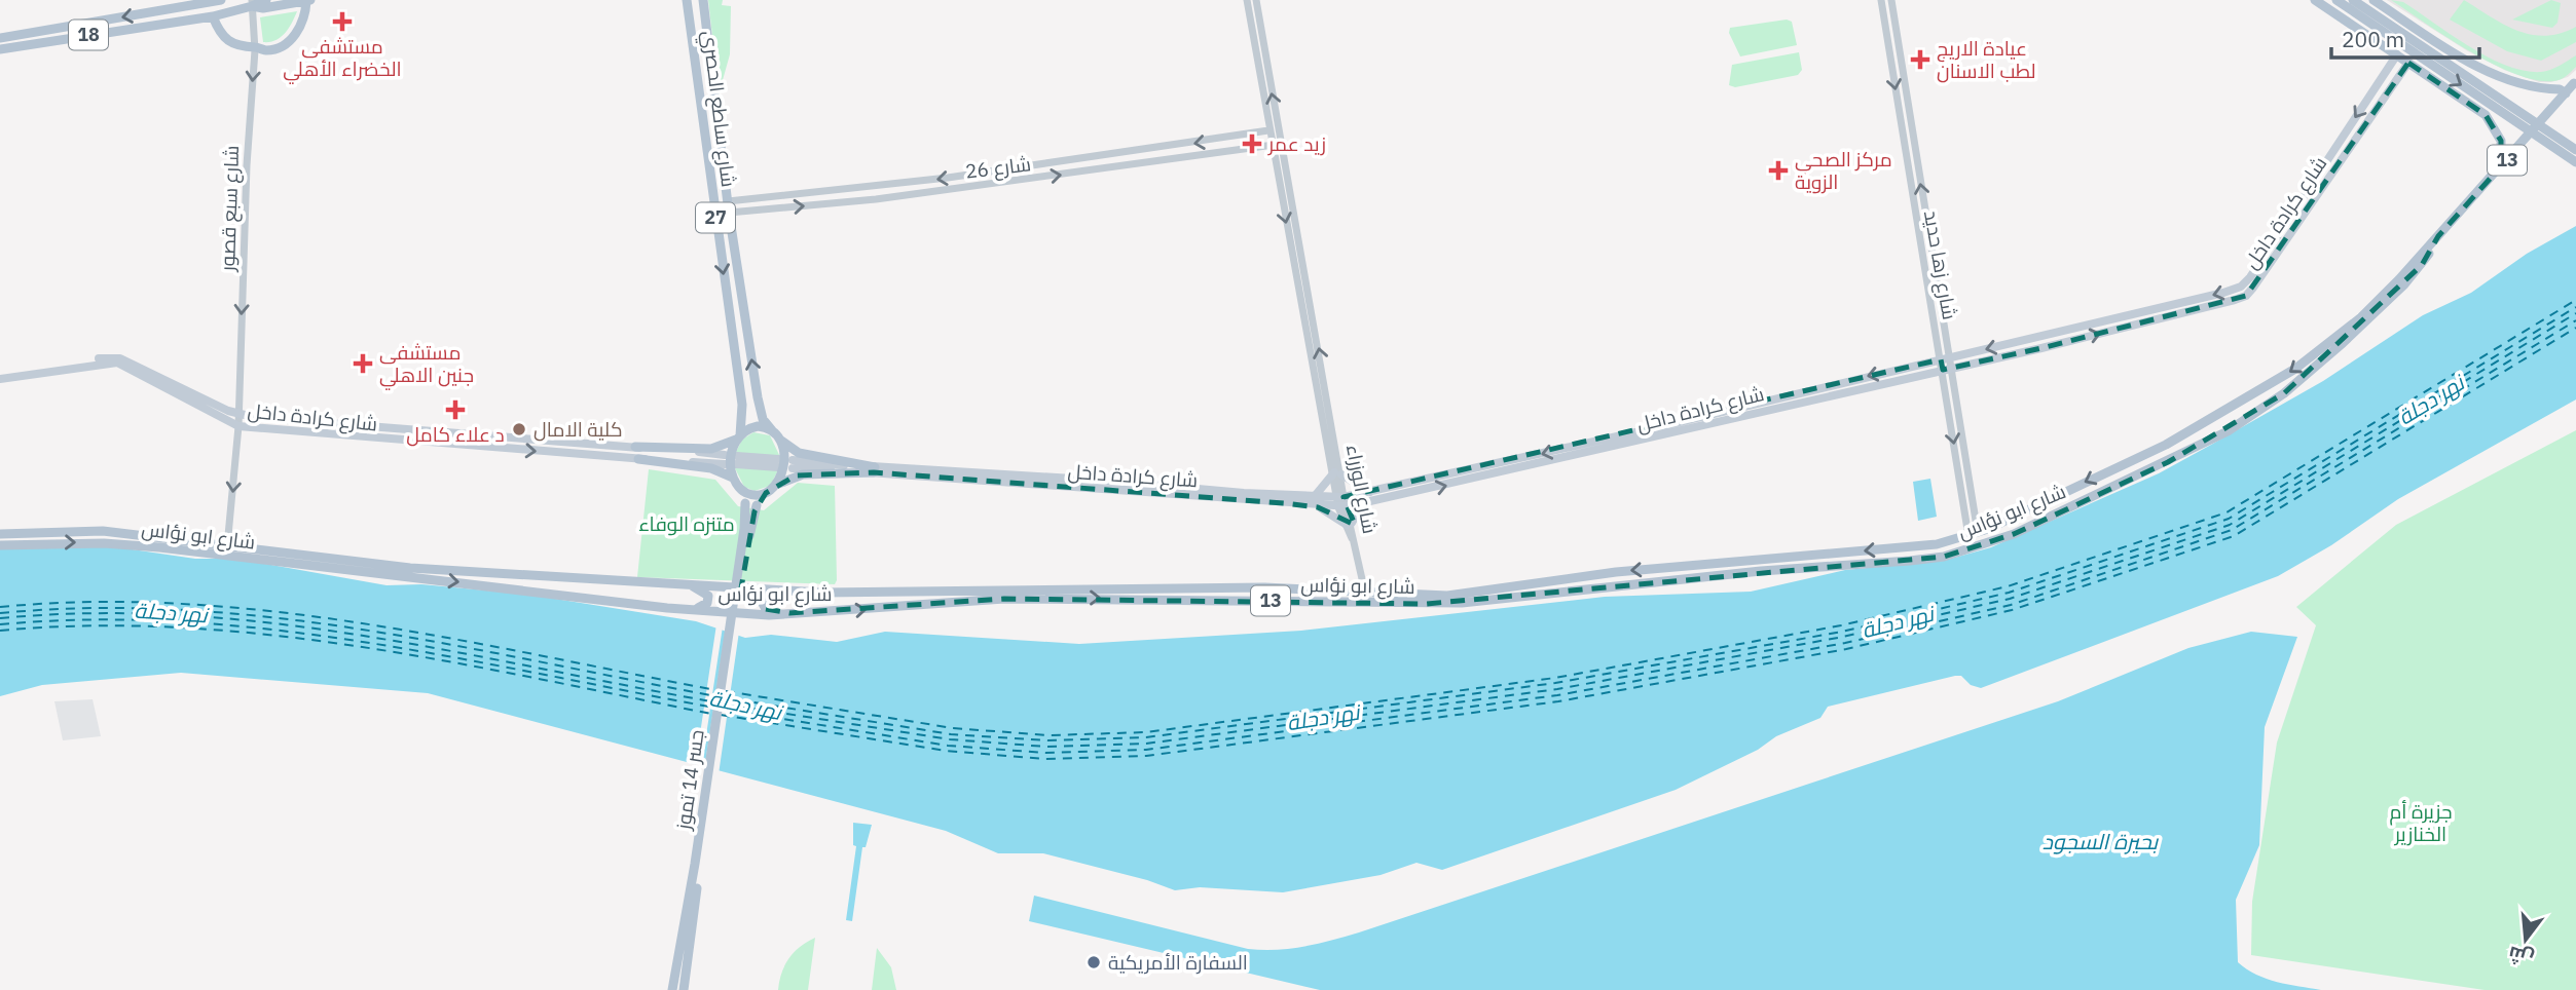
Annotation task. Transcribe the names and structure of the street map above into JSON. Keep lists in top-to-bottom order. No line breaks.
{"streets":{"main road":["18","شارع ساطع الحصري","13","شارع كرادة داخل","27","شارع ابو نؤاس","جسر 14 تموز"],"street":["شارع 26","شارع سبع قصور","شارع زها حديد","شارع الوزراء"]},"crossings":[["شارع ساطع الحصري","شارع 26"],["شارع ساطع الحصري","جسر 14 تموز"],["شارع 26","شارع الوزراء"],["شارع سبع قصور","شارع كرادة داخل"],["شارع سبع قصور","شارع ابو نؤاس"],["شارع كرادة داخل","شارع زها حديد"],["شارع كرادة داخل","شارع الوزراء"],["شارع زها حديد","شارع ابو نؤاس"],["شارع الوزراء","شارع ابو نؤاس"]],"one_way":["شارع سبع قصور"],"water":["نهر دجلة","بحيرة السجود"],"parks":["متنزه الوفاء","جزيرة أم الخنازير"],"places":{"health":["مستشفى الخضراء الأهلي","عيادة الاريج لطب الاسنان","زيد عمر","مركز الصحي الزوية","مستشفى جنين الاهلي","د علاء كامل"],"other":["كلية الامال","السفارة الأمريكية"]},"scale_bar":"200 m","north":"bottom"}
